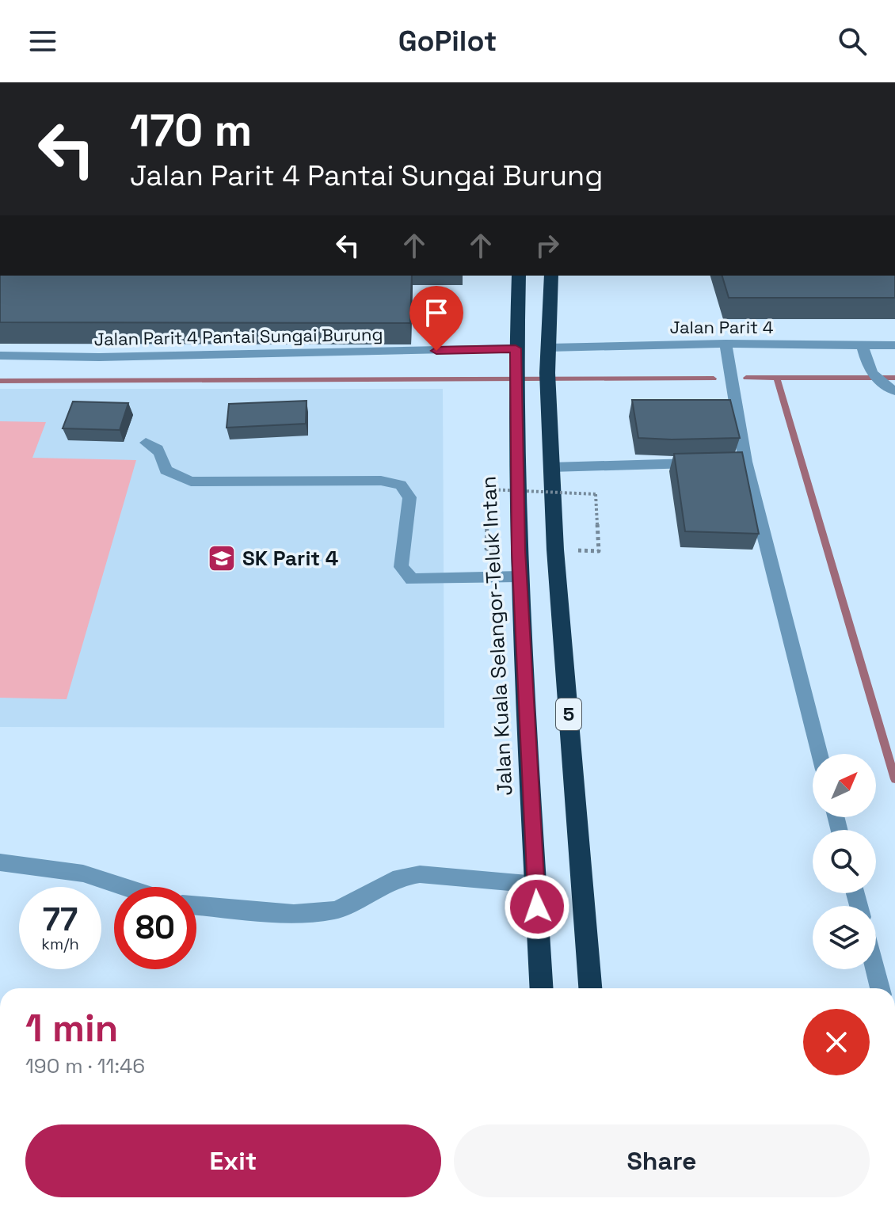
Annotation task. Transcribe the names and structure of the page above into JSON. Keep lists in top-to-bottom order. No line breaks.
{"streets":{"highway":["Jalan Kuala Selangor-Teluk Intan","5"],"street":["Jalan Parit 4","Jalan Parit 4 Pantai Sungai Burung"]},"crossings":[["Jalan Parit 4","5"],["Jalan Parit 4 Pantai Sungai Burung","Jalan Kuala Selangor-Teluk Intan"]],"places":{"school or university":["SK Parit 4"]},"north":"top right","page":{"header":"GoPilot","turn":["170 m","Jalan Parit 4 Pantai Sungai Burung"],"speed":"77 km/h","limit":"80","heading":["1 min","190 m · 11:46"],"buttons":["Exit","Share"]}}
